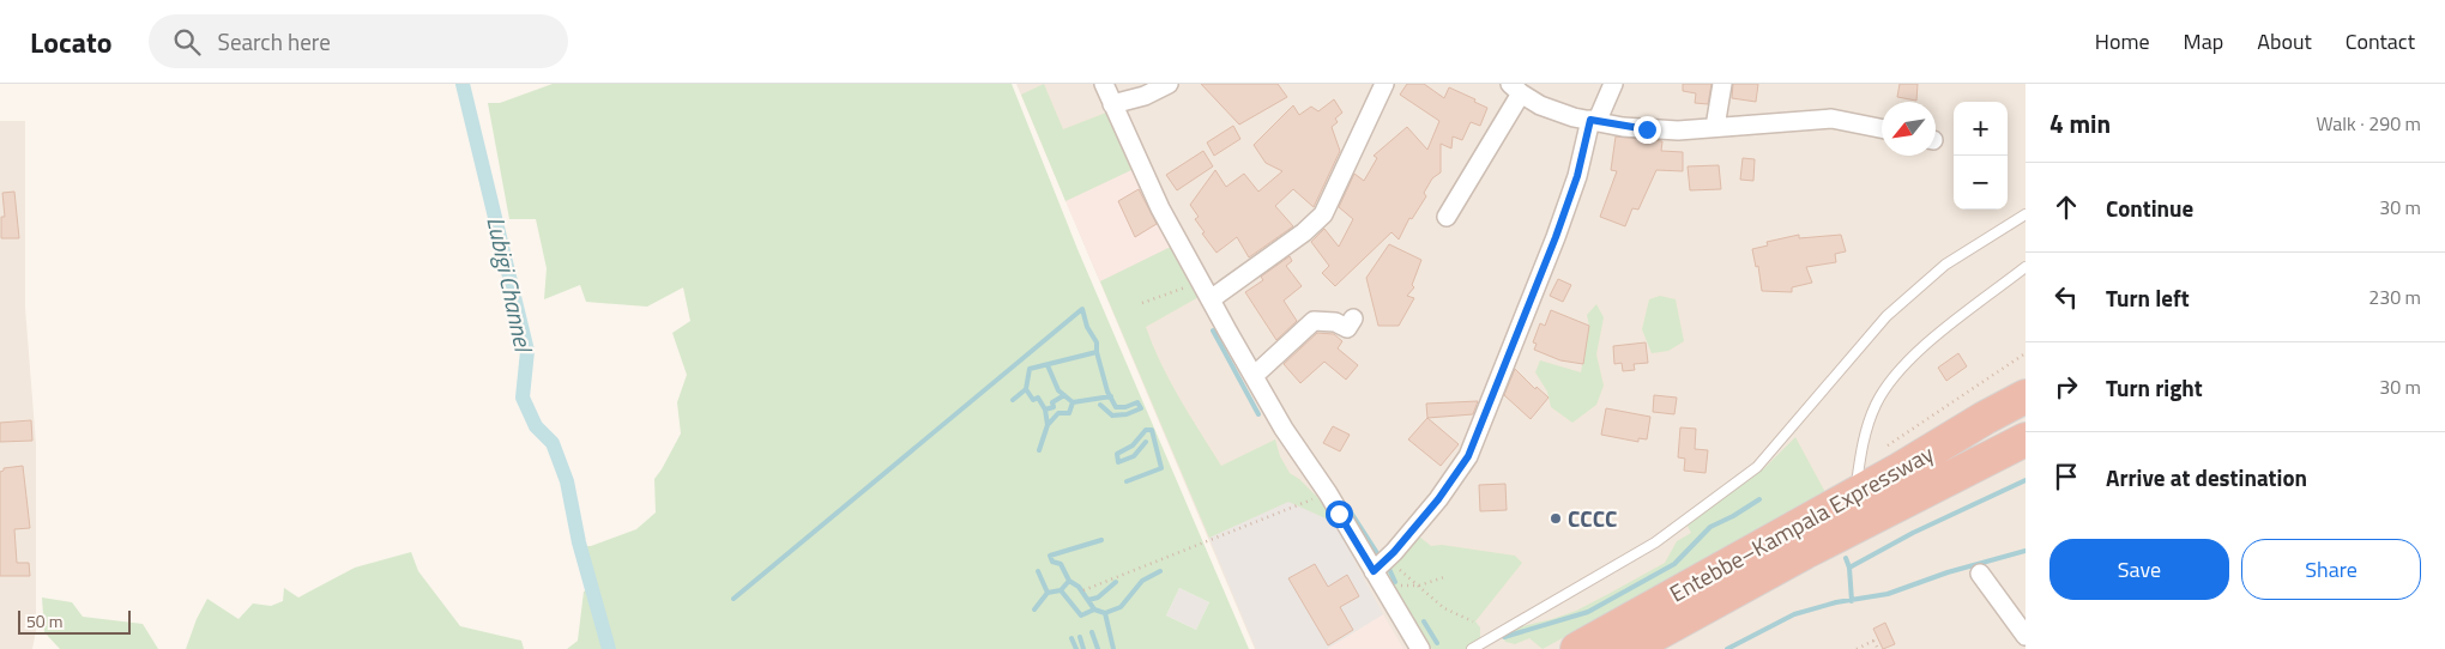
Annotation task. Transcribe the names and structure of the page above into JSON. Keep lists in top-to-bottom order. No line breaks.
{"streets":{"highway":["Entebbe–Kampala Expressway"]},"water":["Lubigi Channel"],"places":["CCCC"],"scale_bar":"50 m","north":"bottom left","page":{"header":"Locato","search":"Search here","nav":["Home","Map","About","Contact"],"heading":["4 min","Walk · 290 m"],"map_buttons":["+","−"],"list":[["Continue","30 m"],["Turn left","230 m"],["Turn right","30 m"],"Arrive at destination"],"buttons":["Save","Share"],"scale":"50 m"}}
